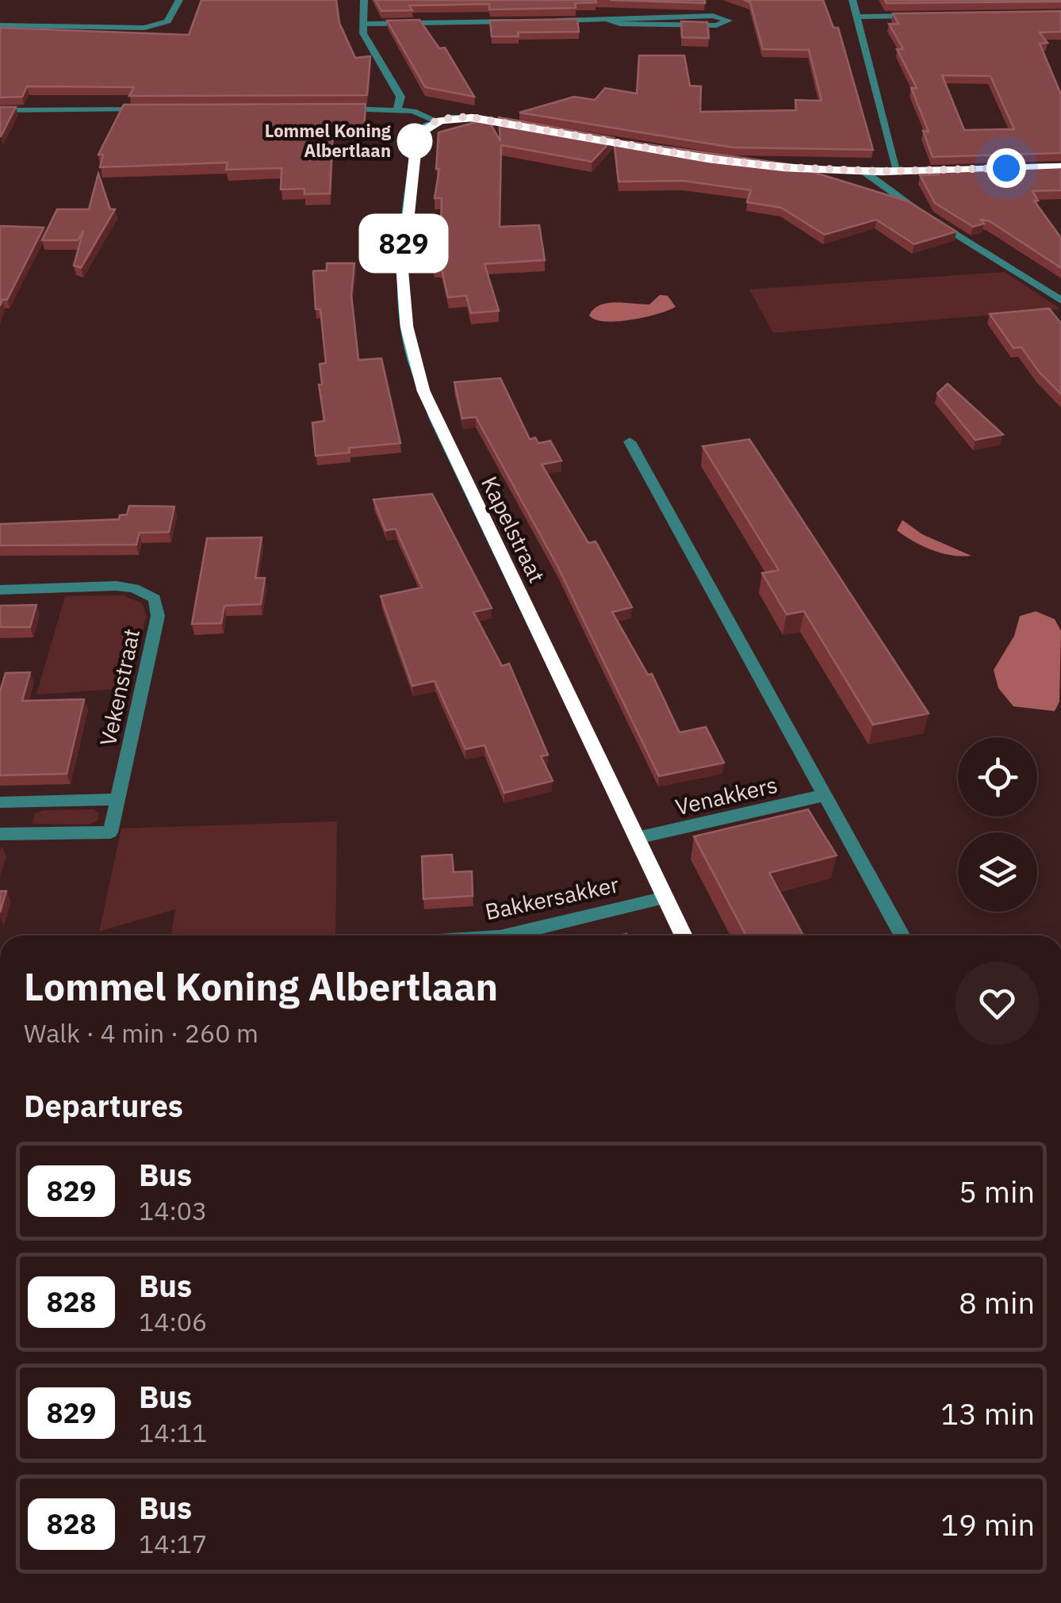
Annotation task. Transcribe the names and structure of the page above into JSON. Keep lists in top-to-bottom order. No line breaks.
{"streets":{"main road":["Kapelstraat"],"street":["Vekenstraat","Venakkers","Bakkersakker"]},"crossings":[["Kapelstraat","Venakkers"],["Kapelstraat","Bakkersakker"]],"places":["Lommel Koning Albertlaan"],"lines":["bus line 829"],"page":{"on_map":"829","heading":[["Lommel Koning Albertlaan","Walk · 4 min · 260 m"],"Departures"],"list":[{"mark":"829","name":"Bus","note":"14:03","value":"5 min"},{"mark":"828","name":"Bus","note":"14:06","value":"8 min"},{"mark":"829","name":"Bus","note":"14:11","value":"13 min"},{"mark":"828","name":"Bus","note":"14:17","value":"19 min"}]}}
